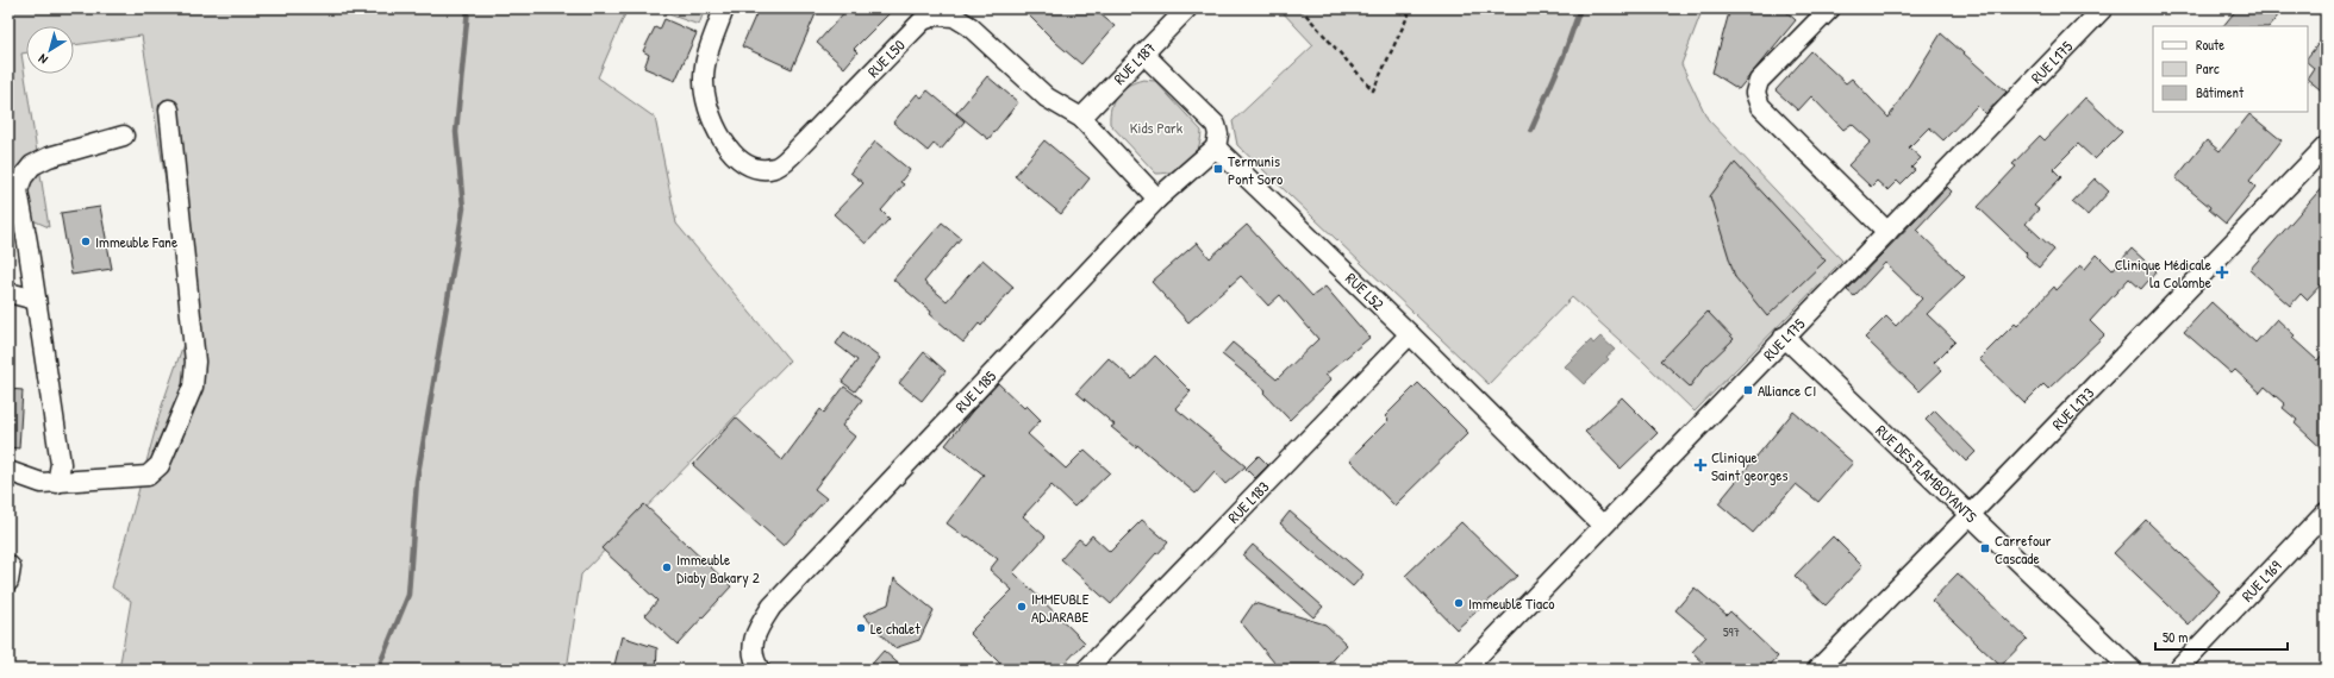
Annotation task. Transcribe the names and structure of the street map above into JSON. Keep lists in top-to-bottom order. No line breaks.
{"streets":{"street":["RUE L50","RUE L175","RUE L187","RUE L52","RUE L185","RUE L173","RUE DES FLAMBOYANTS","RUE L183","RUE L169"]},"crossings":[["RUE L50","RUE L187"],["RUE L50","RUE L185"],["RUE L175","RUE L52"],["RUE L175","RUE DES FLAMBOYANTS"],["RUE L52","RUE L185"],["RUE L52","RUE L183"],["RUE L173","RUE DES FLAMBOYANTS"]],"parks":["Kids Park"],"places":{"transit":["Termunis Pont Soro","Alliance CI","Carrefour Cascade"],"other":["Immeuble Fane","Immeuble Diaby Bakary 2","Immeuble Tiaco","IMMEUBLE ADJARABE","Le chalet"],"health":["Clinique Médicale la Colombe","Clinique Saint georges"]},"house_numbers":["597"],"legend":["Route","Parc","Bâtiment"],"scale_bar":"50 m","north":"bottom left"}
